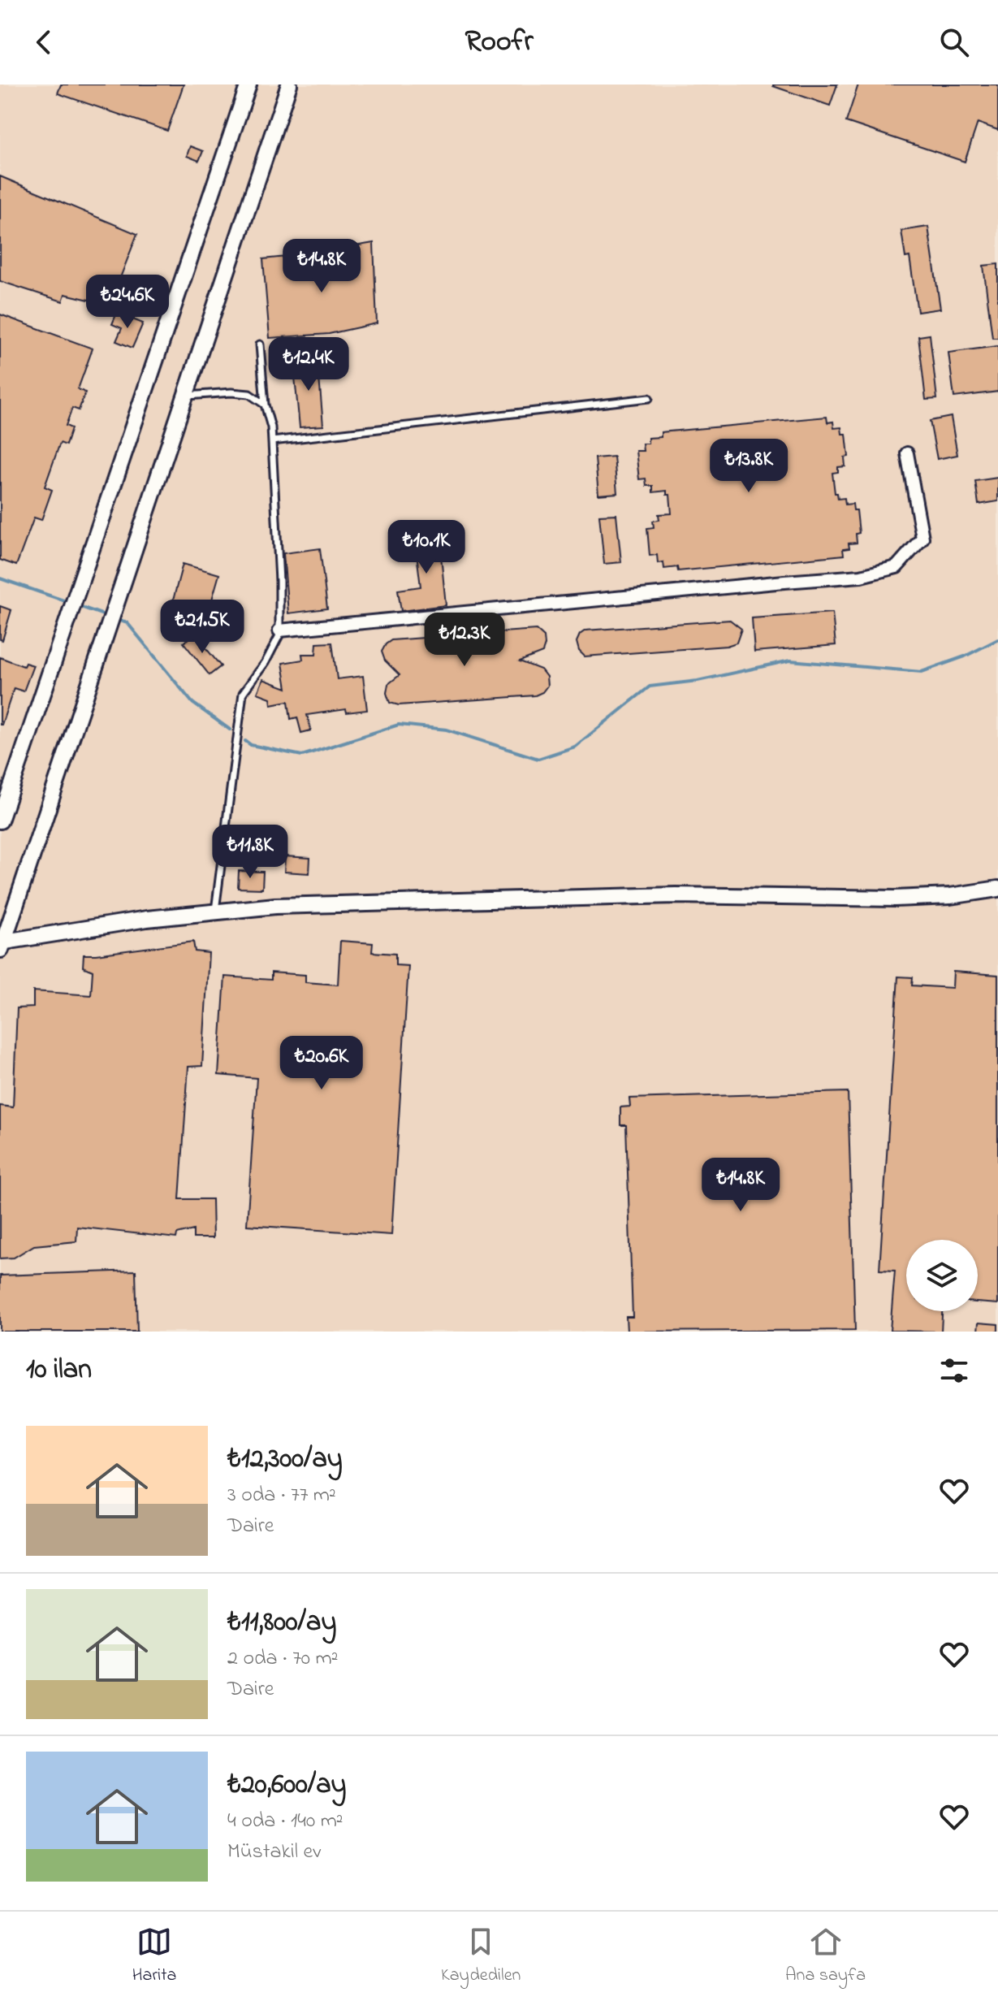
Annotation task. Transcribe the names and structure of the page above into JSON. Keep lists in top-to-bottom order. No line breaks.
{"page":{"header":"Roofr","price":["₺14.8K","₺24.6K","₺12.4K","₺13.8K","₺10.1K","₺21.5K","₺12.3K","₺11.8K","₺20.6K","₺14.8K"],"heading":"10 ilan","list":[{"name":"₺12,300/ay","note":"3 oda · 77 m² · Daire"},{"name":"₺11,800/ay","note":"2 oda · 70 m² · Daire"},{"name":"₺20,600/ay","note":"4 oda · 140 m² · Müstakil ev"}],"tabs":["Harita","Kaydedilen","Ana sayfa"]}}
